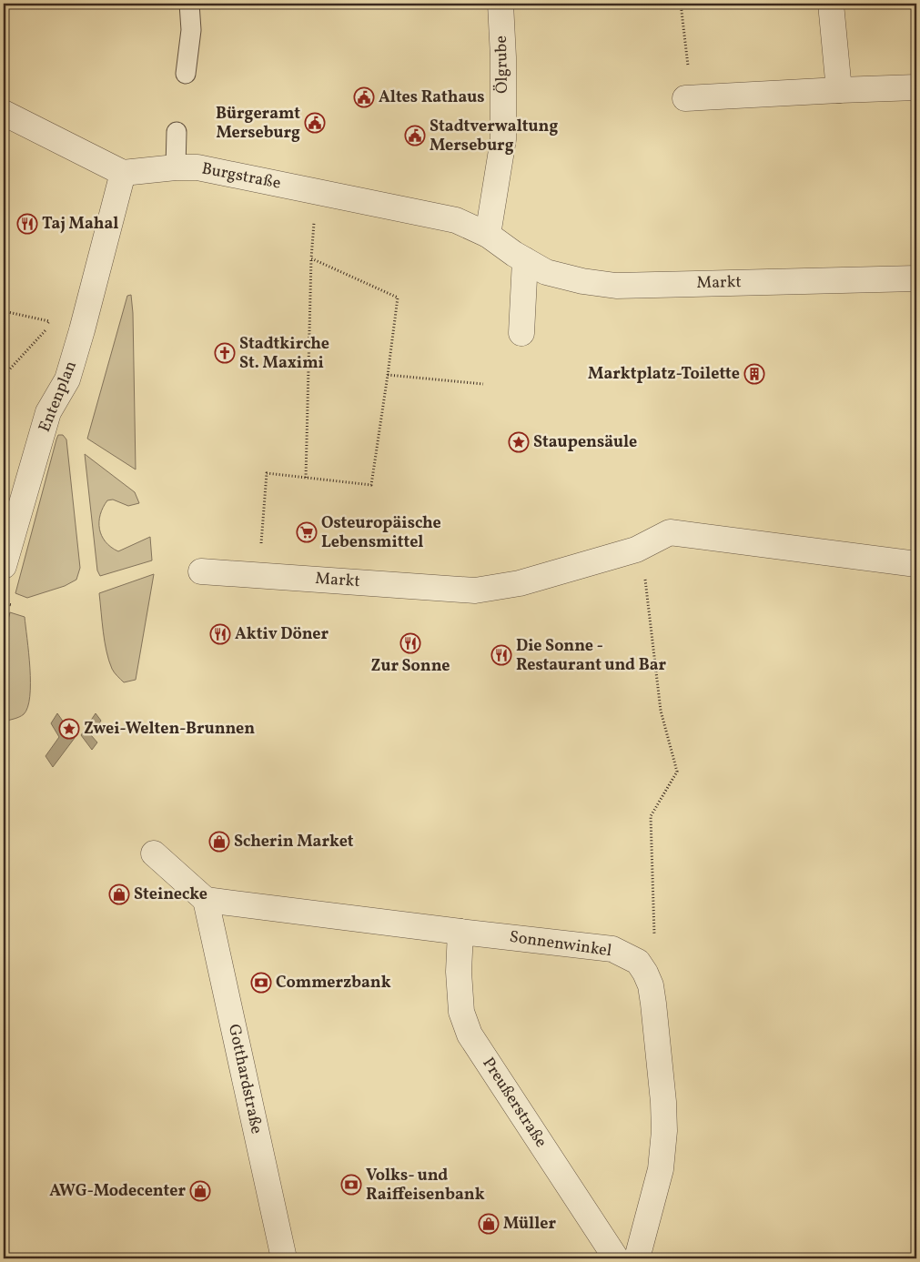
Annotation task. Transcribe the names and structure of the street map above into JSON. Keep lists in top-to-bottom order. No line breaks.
{"streets":{"street":["Ölgrube","Burgstraße","Markt","Entenplan","Sonnenwinkel","Gotthardstraße","Preußerstraße"]},"crossings":[["Ölgrube","Burgstraße"],["Ölgrube","Markt"],["Burgstraße","Markt"],["Burgstraße","Entenplan"],["Sonnenwinkel","Gotthardstraße"],["Sonnenwinkel","Preußerstraße"]],"places":{"public building":["Altes Rathaus","Bürgeramt Merseburg","Stadtverwaltung Merseburg"],"restaurant":["Taj Mahal","Aktiv Döner","Zur Sonne","Die Sonne - Restaurant und Bar"],"church":["Stadtkirche St. Maximi"],"building":["Marktplatz-Toilette"],"place":["Staupensäule","Zwei-Welten-Brunnen"],"supermarket":["Osteuropäische Lebensmittel"],"shop":["Scherin Market","Steinecke","AWG-Modecenter","Müller"],"bank":["Commerzbank","Volks- und Raiffeisenbank"]}}
